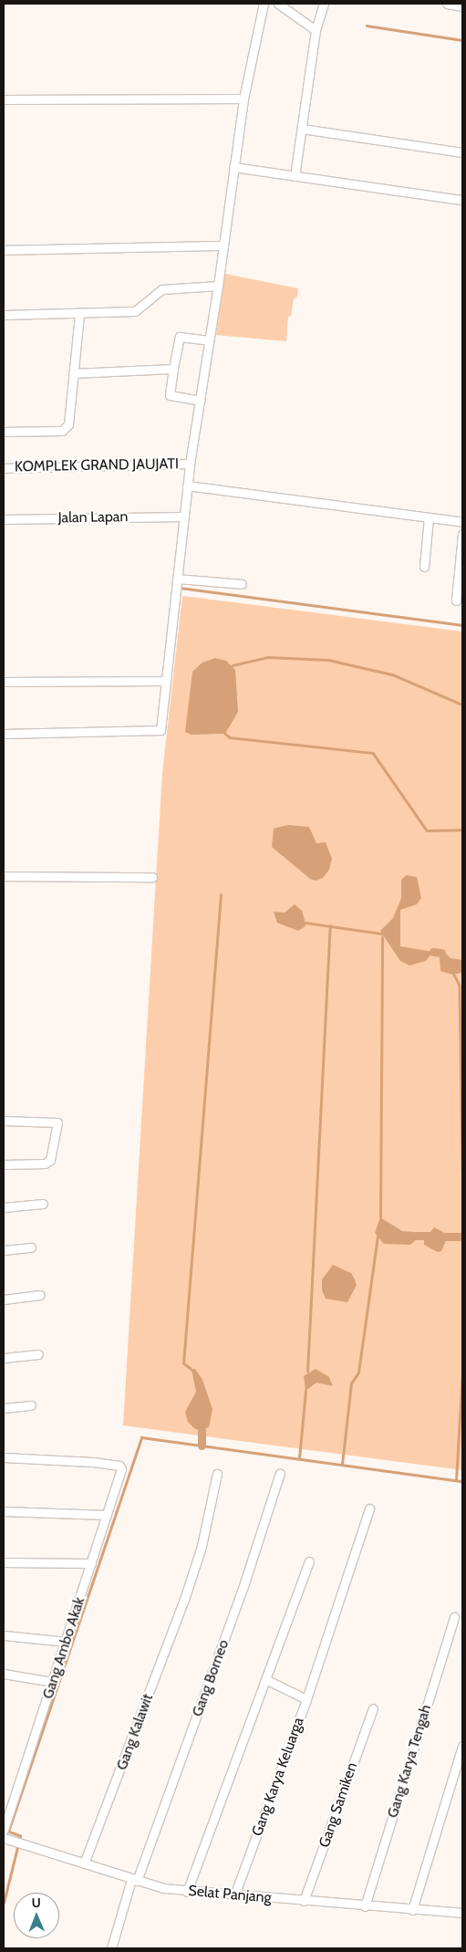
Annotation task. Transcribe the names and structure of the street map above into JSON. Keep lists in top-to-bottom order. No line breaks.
{"streets":{"street":["KOMPLEK GRAND JAUJATI","Jalan Lapan","Gang Ambo Akak","Gang Borneo","Gang Kalawit","Gang Karya Tengah","Gang Karya Keluarga","Gang Samiken","Selat Panjang"]},"crossings":[["Gang Borneo","Selat Panjang"],["Gang Kalawit","Selat Panjang"],["Gang Karya Tengah","Selat Panjang"],["Gang Karya Keluarga","Selat Panjang"],["Gang Samiken","Selat Panjang"]],"north":"top"}
